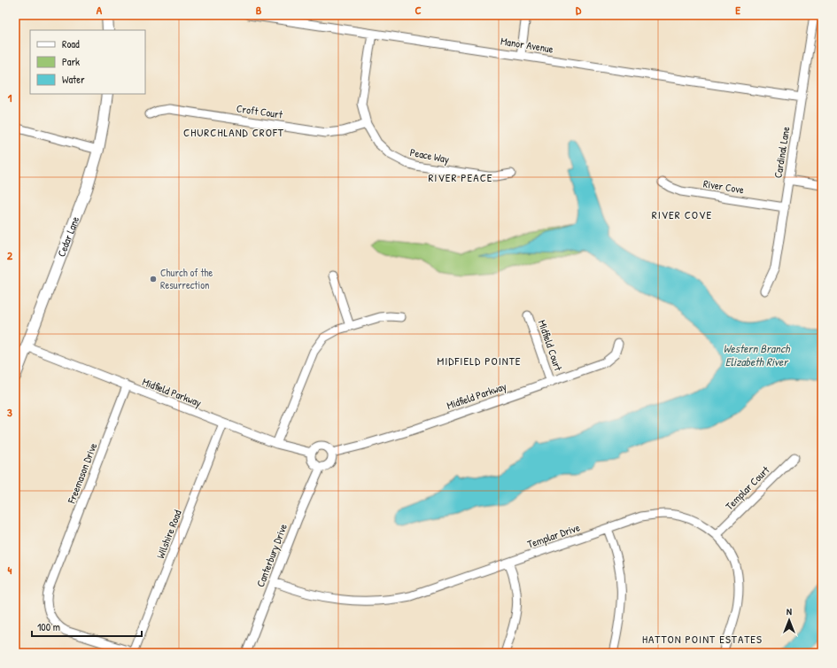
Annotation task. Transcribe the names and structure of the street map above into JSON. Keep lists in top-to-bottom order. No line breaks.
{"streets":{"main road":["Cedar Lane"],"street":["Manor Avenue","Croft Court","Cardinal Lane","Peace Way","River Cove","Midfield Court","Midfield Parkway","Freemason Drive","Templar Court","Wilshire Road","Templar Drive","Canterbury Drive"]},"crossings":[["Manor Avenue","Cardinal Lane"],["Manor Avenue","Peace Way"],["Croft Court","Peace Way"],["Cardinal Lane","River Cove"],["Cedar Lane","Midfield Parkway"],["Midfield Court","Midfield Parkway"],["Midfield Parkway","Freemason Drive"],["Midfield Parkway","Wilshire Road"],["Midfield Parkway","Canterbury Drive"],["Freemason Drive","Wilshire Road"],["Templar Court","Templar Drive"],["Templar Drive","Canterbury Drive"]],"districts":["CHURCHLAND CROFT","RIVER PEACE","RIVER COVE","MIDFIELD POINTE","HATTON POINT ESTATES"],"water":["Western Branch Elizabeth River"],"places":["Church of the Resurrection"],"legend":["Road","Park","Water"],"scale_bar":"100 m","north":"top","grid":{"columns":["A","B","C","D","E"],"rows":["1","2","3","4"]}}
